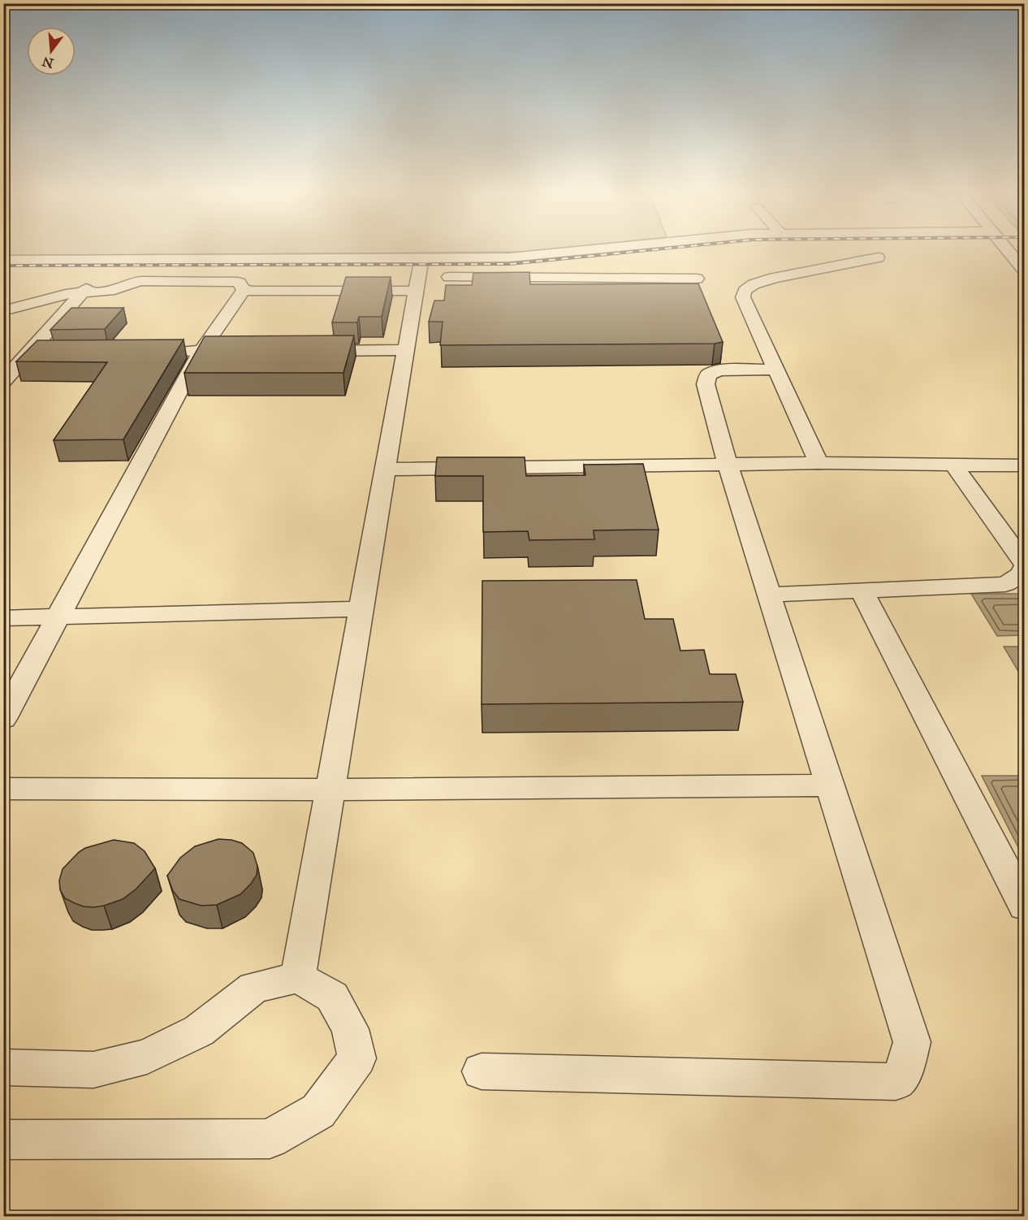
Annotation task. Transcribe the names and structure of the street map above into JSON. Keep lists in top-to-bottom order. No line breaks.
{"north":"bottom"}
